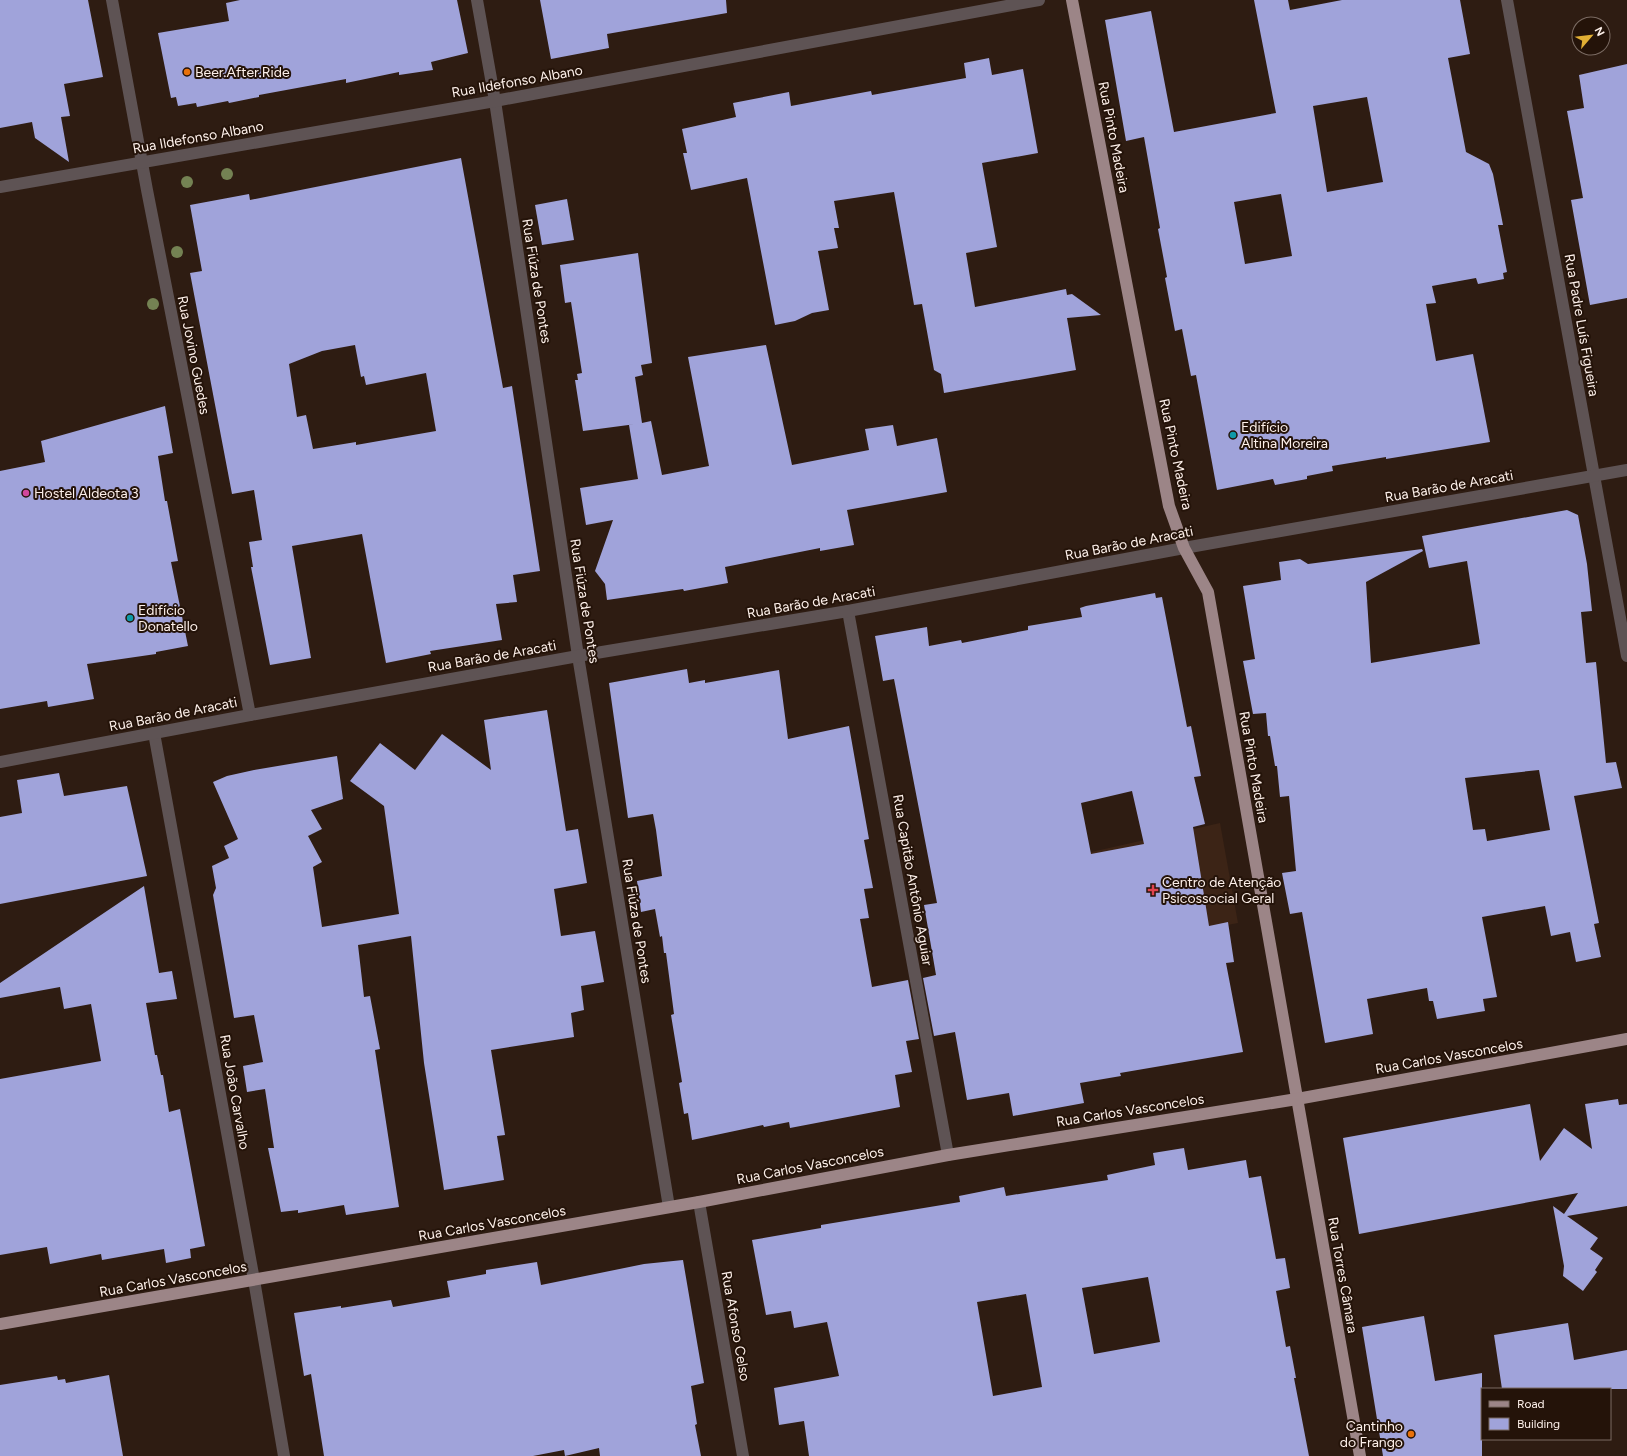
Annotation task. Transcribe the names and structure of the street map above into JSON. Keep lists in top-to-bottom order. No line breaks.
{"streets":{"main road":["Rua Pinto Madeira","Rua Carlos Vasconcelos","Rua Torres Câmara"],"street":["Rua Ildefonso Albano","Rua Fiúza de Pontes","Rua Padre Luís Figueira","Rua Jovino Guedes","Rua Barão de Aracati","Rua Capitão Antônio Aguiar","Rua João Carvalho","Rua Afonso Celso"]},"crossings":[["Rua Ildefonso Albano","Rua Fiúza de Pontes"],["Rua Ildefonso Albano","Rua Jovino Guedes"],["Rua Pinto Madeira","Rua Barão de Aracati"],["Rua Pinto Madeira","Rua Carlos Vasconcelos"],["Rua Pinto Madeira","Rua Torres Câmara"],["Rua Fiúza de Pontes","Rua Barão de Aracati"],["Rua Fiúza de Pontes","Rua Carlos Vasconcelos"],["Rua Padre Luís Figueira","Rua Barão de Aracati"],["Rua Jovino Guedes","Rua Barão de Aracati"],["Rua Barão de Aracati","Rua Capitão Antônio Aguiar"],["Rua Barão de Aracati","Rua João Carvalho"],["Rua Capitão Antônio Aguiar","Rua Carlos Vasconcelos"],["Rua Carlos Vasconcelos","Rua João Carvalho"],["Rua Carlos Vasconcelos","Rua Torres Câmara"],["Rua Carlos Vasconcelos","Rua Afonso Celso"]],"places":{"other":["Beer.After.Ride","Edifício Altina Moreira","Hostel Aldeota 3","Edifício Donatello","Cantinho do Frango"],"health":["Centro de Atenção Psicossocial Geral"]},"legend":["Road","Building"],"north":"top right"}
